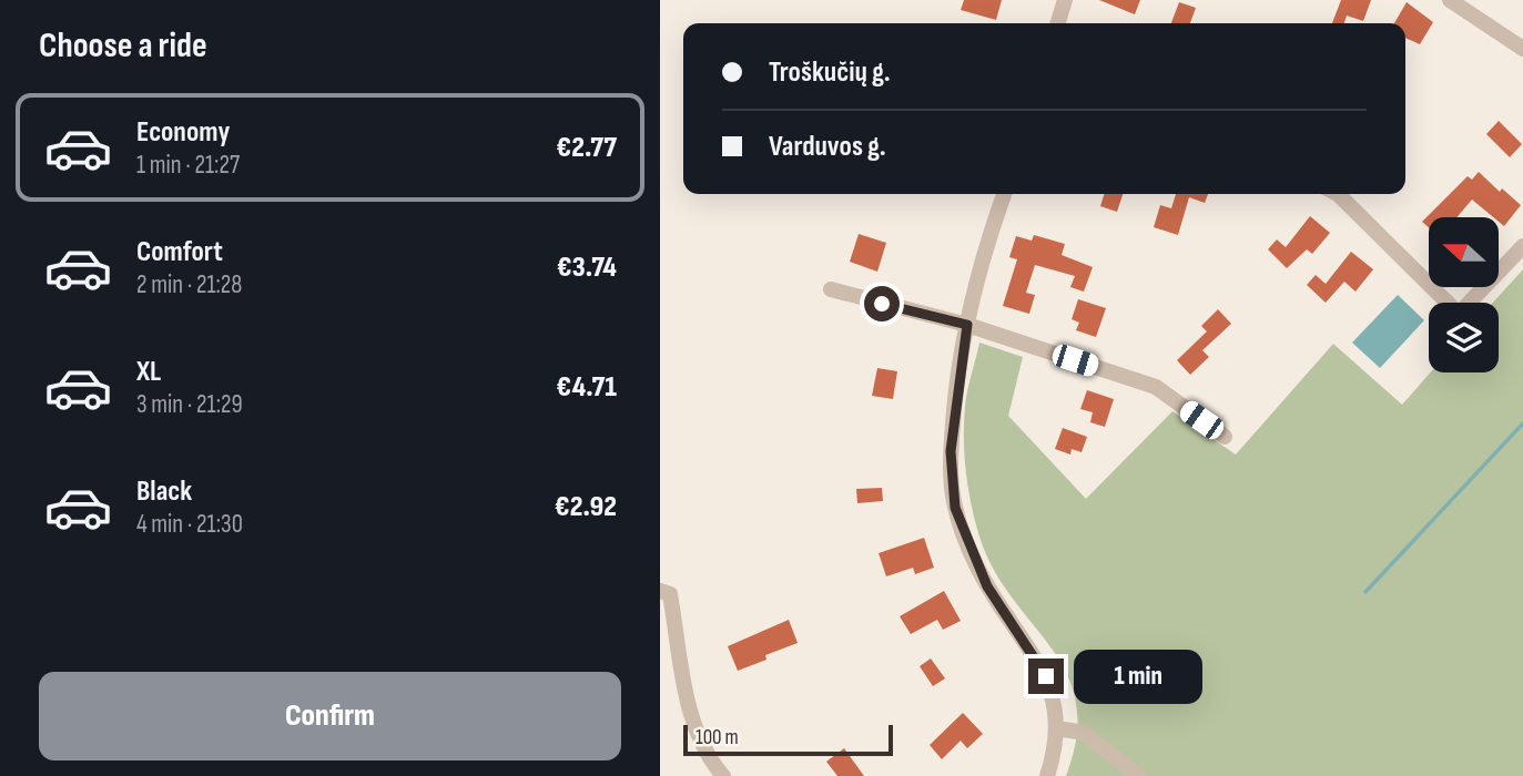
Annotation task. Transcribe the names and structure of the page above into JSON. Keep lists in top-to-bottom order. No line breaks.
{"scale_bar":"100 m","north":"left","page":{"heading":"Choose a ride","banner":["Troškučių g.","Varduvos g."],"list":[{"name":"Economy","note":"1 min · 21:27","value":"€2.77"},{"name":"Comfort","note":"2 min · 21:28","value":"€3.74"},{"name":"XL","note":"3 min · 21:29","value":"€4.71"},{"name":"Black","note":"4 min · 21:30","value":"€2.92"}],"bubble":"1 min","buttons":"Confirm","scale":"100 m"}}
